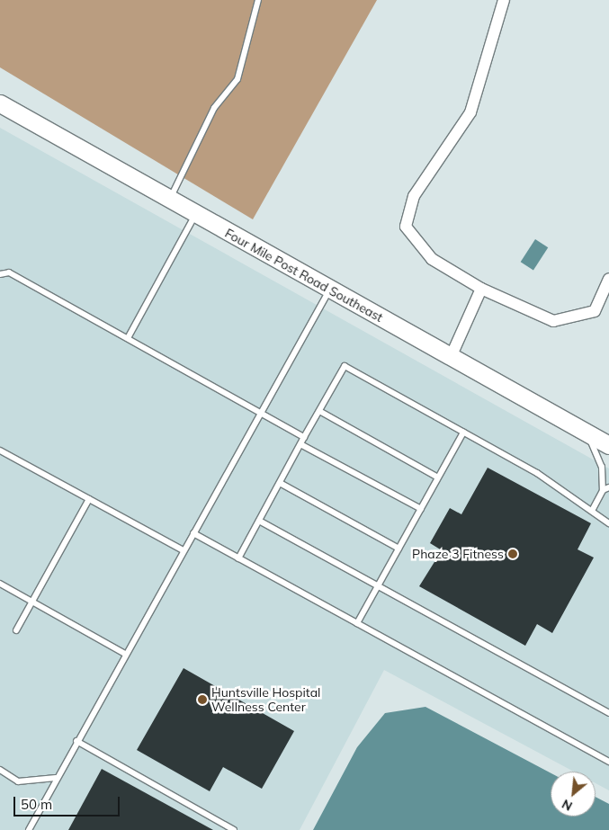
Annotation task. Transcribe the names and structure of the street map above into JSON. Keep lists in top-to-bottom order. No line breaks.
{"streets":{"main road":["Four Mile Post Road Southeast"]},"places":["Phaze 3 Fitness","Huntsville Hospital Wellness Center"],"scale_bar":"50 m","north":"bottom left"}
